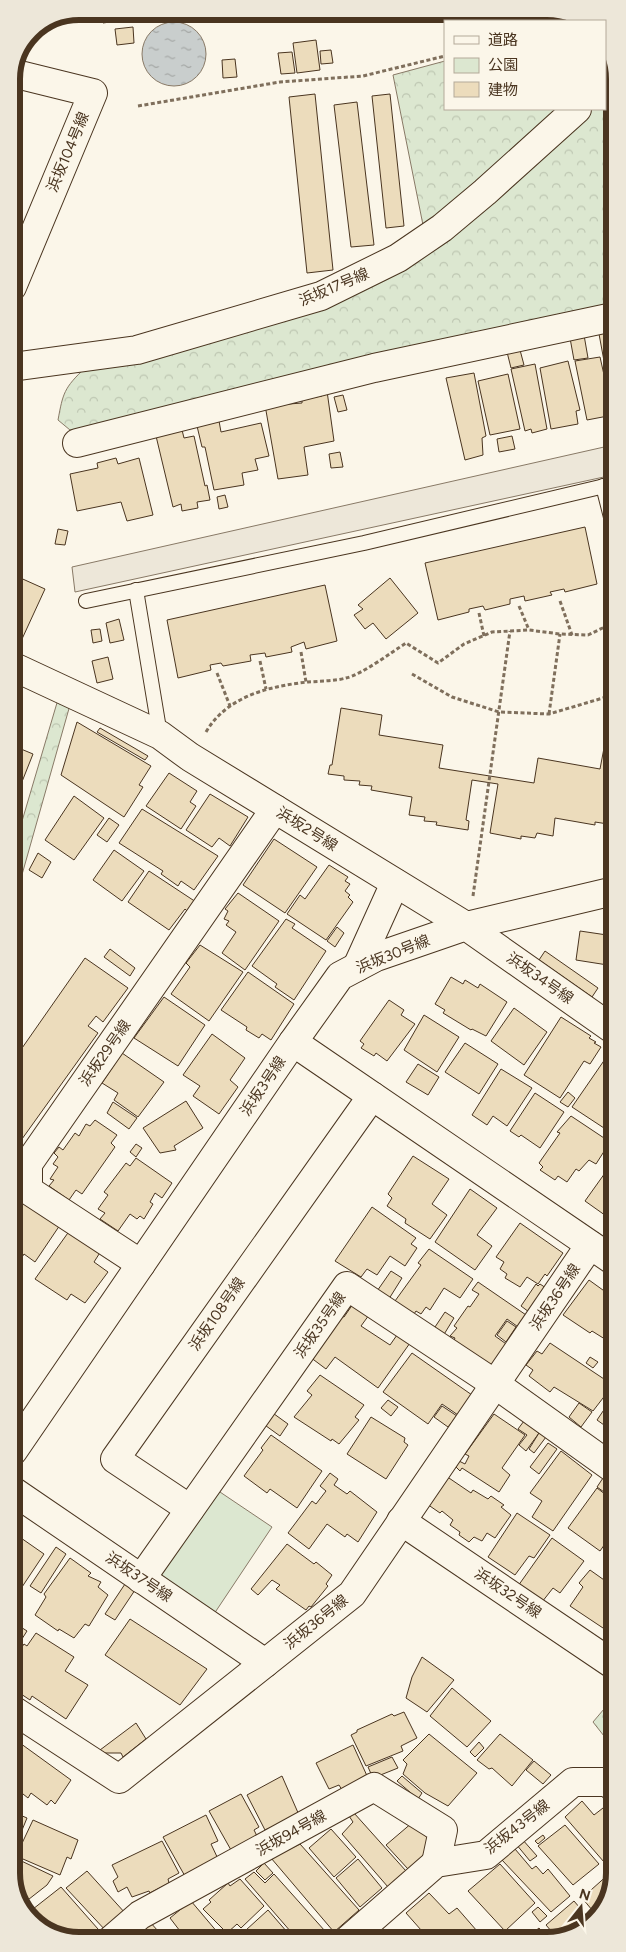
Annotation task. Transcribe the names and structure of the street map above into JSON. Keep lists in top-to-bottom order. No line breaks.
{"streets":{"street":["浜坂104号線","浜坂17号線","浜坂2号線","浜坂30号線","浜坂34号線","浜坂29号線","浜坂3号線","浜坂36号線","浜坂108号線","浜坂35号線","浜坂37号線","浜坂32号線","浜坂43号線","浜坂94号線"]},"crossings":[["浜坂2号線","浜坂30号線"],["浜坂2号線","浜坂34号線"],["浜坂2号線","浜坂29号線"],["浜坂30号線","浜坂34号線"],["浜坂30号線","浜坂3号線"],["浜坂29号線","浜坂3号線"],["浜坂3号線","浜坂36号線"],["浜坂3号線","浜坂108号線"],["浜坂36号線","浜坂35号線"],["浜坂36号線","浜坂37号線"],["浜坂36号線","浜坂32号線"],["浜坂108号線","浜坂35号線"],["浜坂35号線","浜坂37号線"],["浜坂43号線","浜坂94号線"]],"legend":["道路","公園","建物"],"north":"top"}
